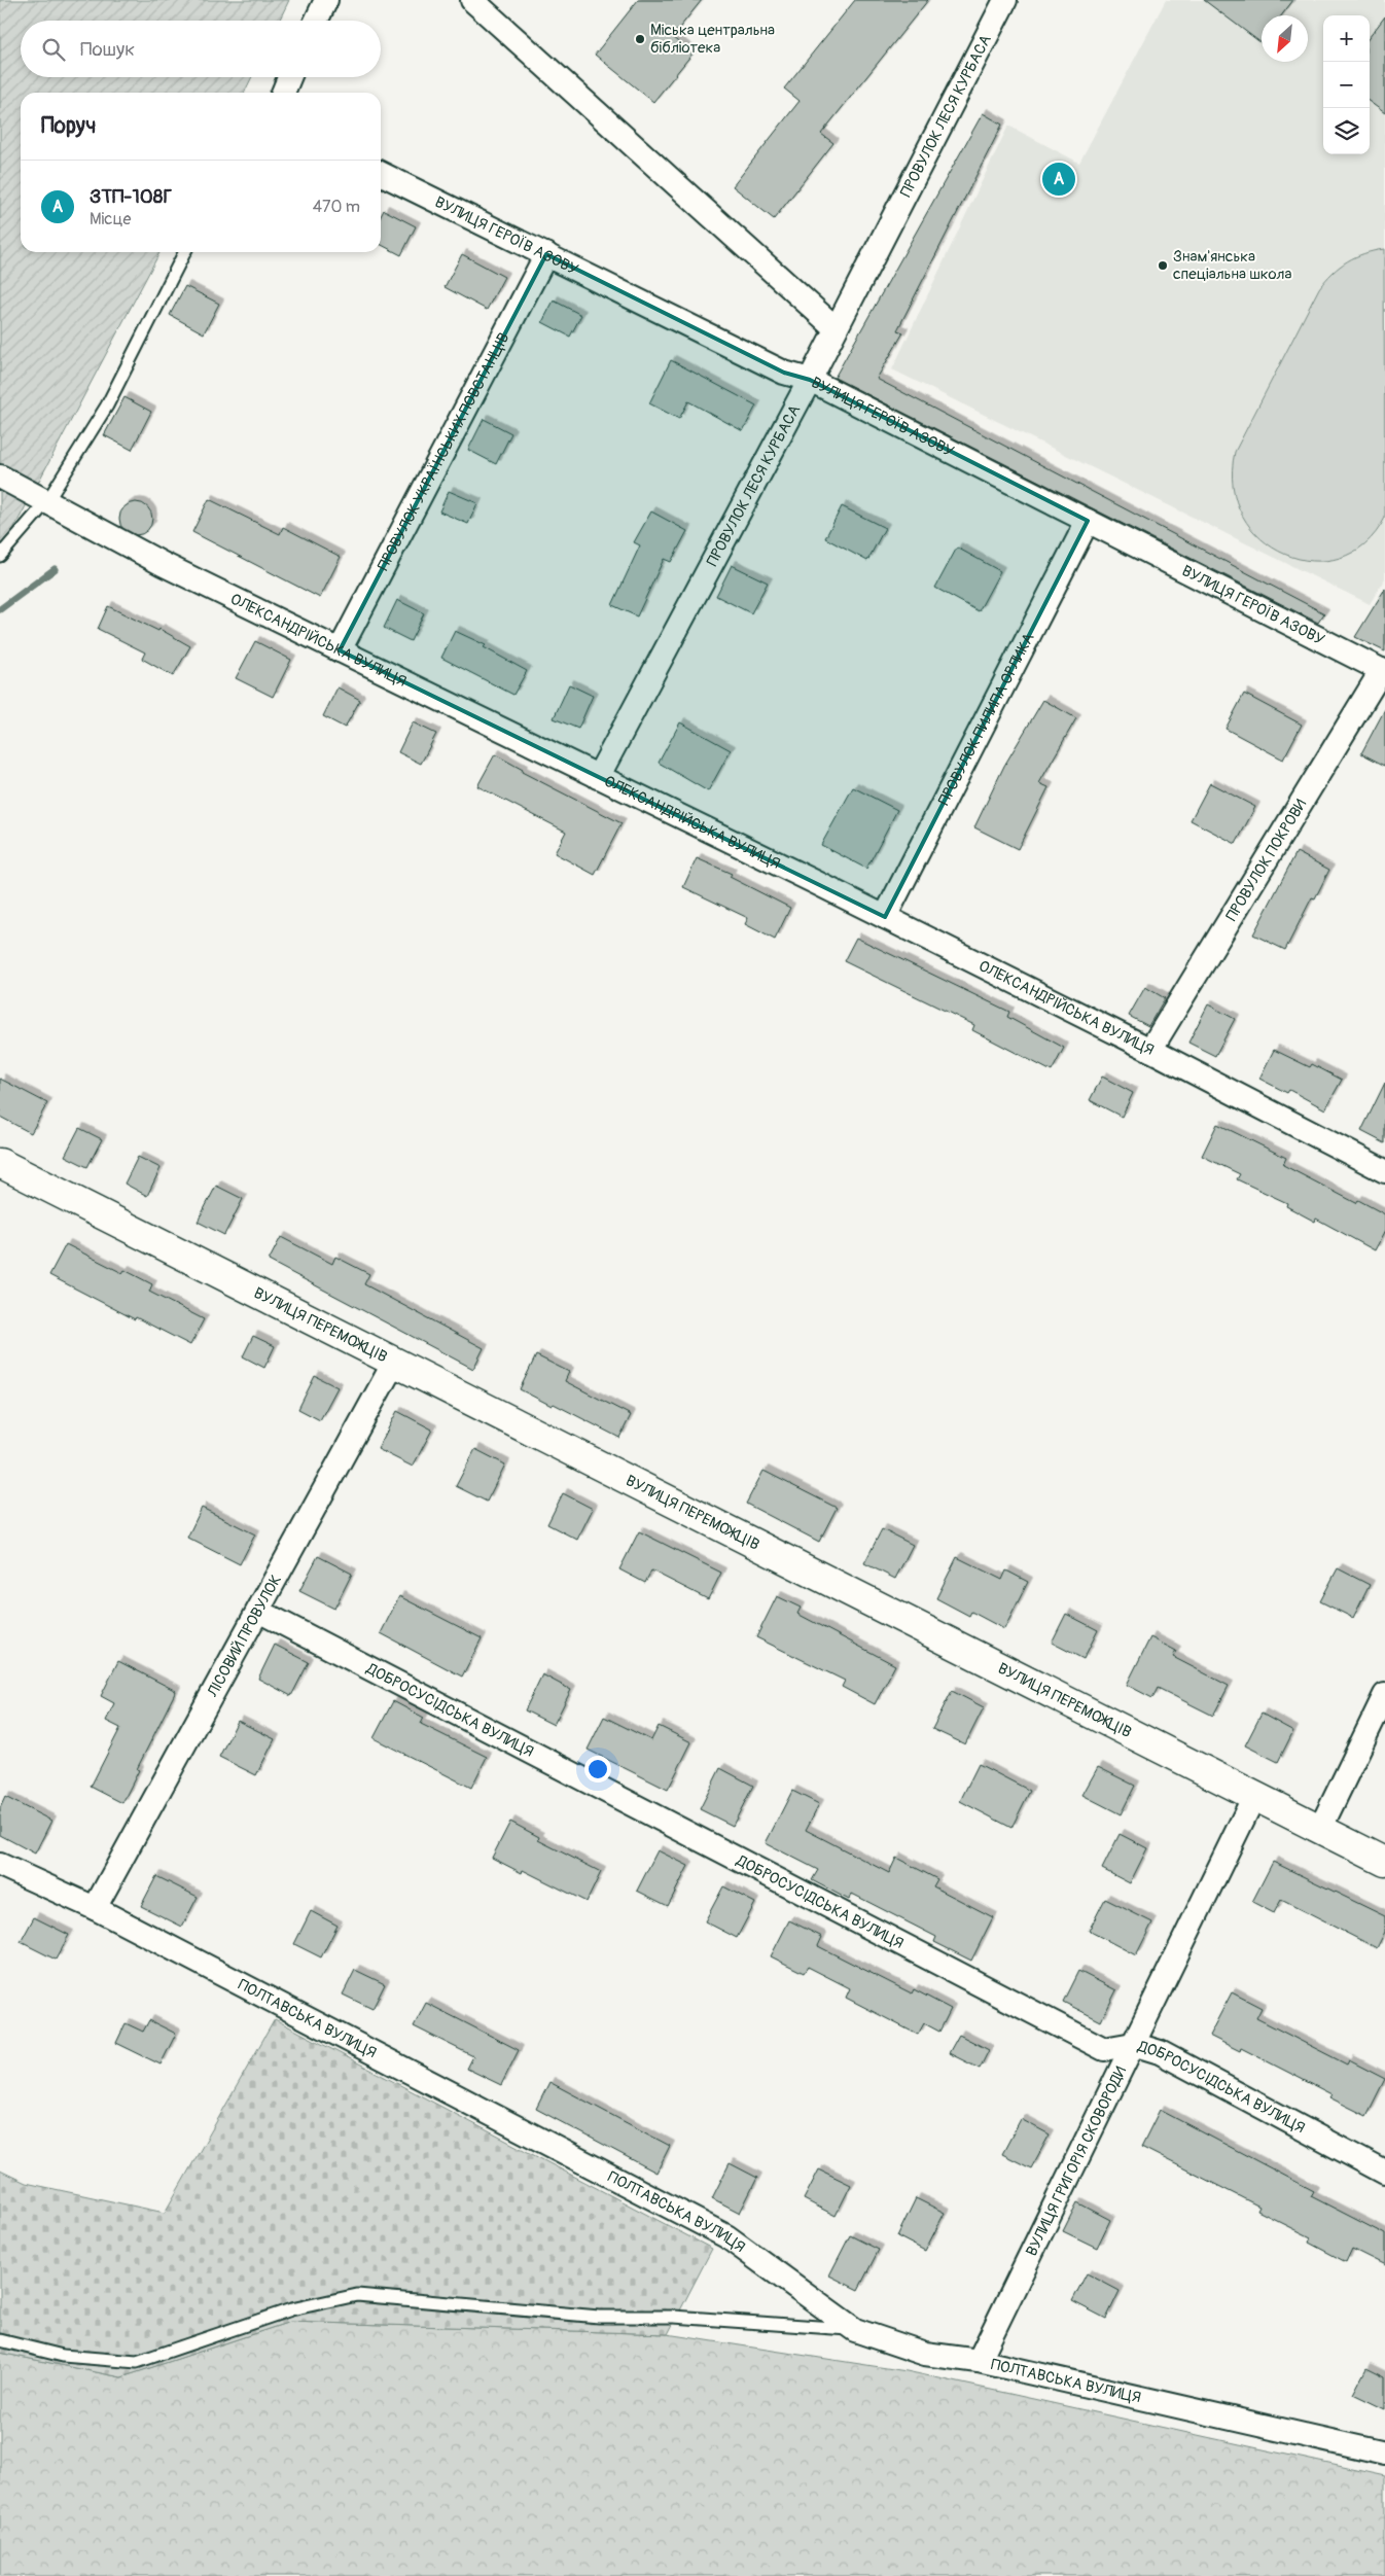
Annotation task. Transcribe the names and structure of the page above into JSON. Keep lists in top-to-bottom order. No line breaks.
{"streets":{"street":["ПРОВУЛОК ЛЕСЯ КУРБАСА","ВУЛИЦЯ ГЕРОЇВ АЗОВУ","ПРОВУЛОК УКРАЇНСЬКИХ ПОВСТАНЦІВ","ОЛЕКСАНДРІЙСЬКА ВУЛИЦЯ","ПРОВУЛОК ПИЛИПА ОРЛИКА","ПРОВУЛОК ПОКРОВИ","ВУЛИЦЯ ПЕРЕМОЖЦІВ","ЛІСОВИЙ ПРОВУЛОК","ДОБРОСУСІДСЬКА ВУЛИЦЯ","ПОЛТАВСЬКА ВУЛИЦЯ","ВУЛИЦЯ ГРИГОРІЯ СКОВОРОДИ"]},"crossings":[["ПРОВУЛОК ЛЕСЯ КУРБАСА","ВУЛИЦЯ ГЕРОЇВ АЗОВУ"],["ПРОВУЛОК ЛЕСЯ КУРБАСА","ОЛЕКСАНДРІЙСЬКА ВУЛИЦЯ"],["ВУЛИЦЯ ГЕРОЇВ АЗОВУ","ПРОВУЛОК УКРАЇНСЬКИХ ПОВСТАНЦІВ"],["ВУЛИЦЯ ГЕРОЇВ АЗОВУ","ПРОВУЛОК ПИЛИПА ОРЛИКА"],["ВУЛИЦЯ ГЕРОЇВ АЗОВУ","ПРОВУЛОК ПОКРОВИ"],["ПРОВУЛОК УКРАЇНСЬКИХ ПОВСТАНЦІВ","ОЛЕКСАНДРІЙСЬКА ВУЛИЦЯ"],["ОЛЕКСАНДРІЙСЬКА ВУЛИЦЯ","ПРОВУЛОК ПИЛИПА ОРЛИКА"],["ОЛЕКСАНДРІЙСЬКА ВУЛИЦЯ","ПРОВУЛОК ПОКРОВИ"],["ВУЛИЦЯ ПЕРЕМОЖЦІВ","ЛІСОВИЙ ПРОВУЛОК"],["ВУЛИЦЯ ПЕРЕМОЖЦІВ","ВУЛИЦЯ ГРИГОРІЯ СКОВОРОДИ"],["ЛІСОВИЙ ПРОВУЛОК","ДОБРОСУСІДСЬКА ВУЛИЦЯ"],["ЛІСОВИЙ ПРОВУЛОК","ПОЛТАВСЬКА ВУЛИЦЯ"],["ДОБРОСУСІДСЬКА ВУЛИЦЯ","ВУЛИЦЯ ГРИГОРІЯ СКОВОРОДИ"],["ПОЛТАВСЬКА ВУЛИЦЯ","ВУЛИЦЯ ГРИГОРІЯ СКОВОРОДИ"]],"places":["Міська центральна бібліотека","Знам'янська спеціальна школа"],"north":"bottom left","page":{"map_buttons":["+","−"],"search":"Пошук","heading":"Поруч","list":[{"mark":"A","name":"ЗТП-108Г","note":"Місце","value":"470 m"}],"pins":"A"}}
